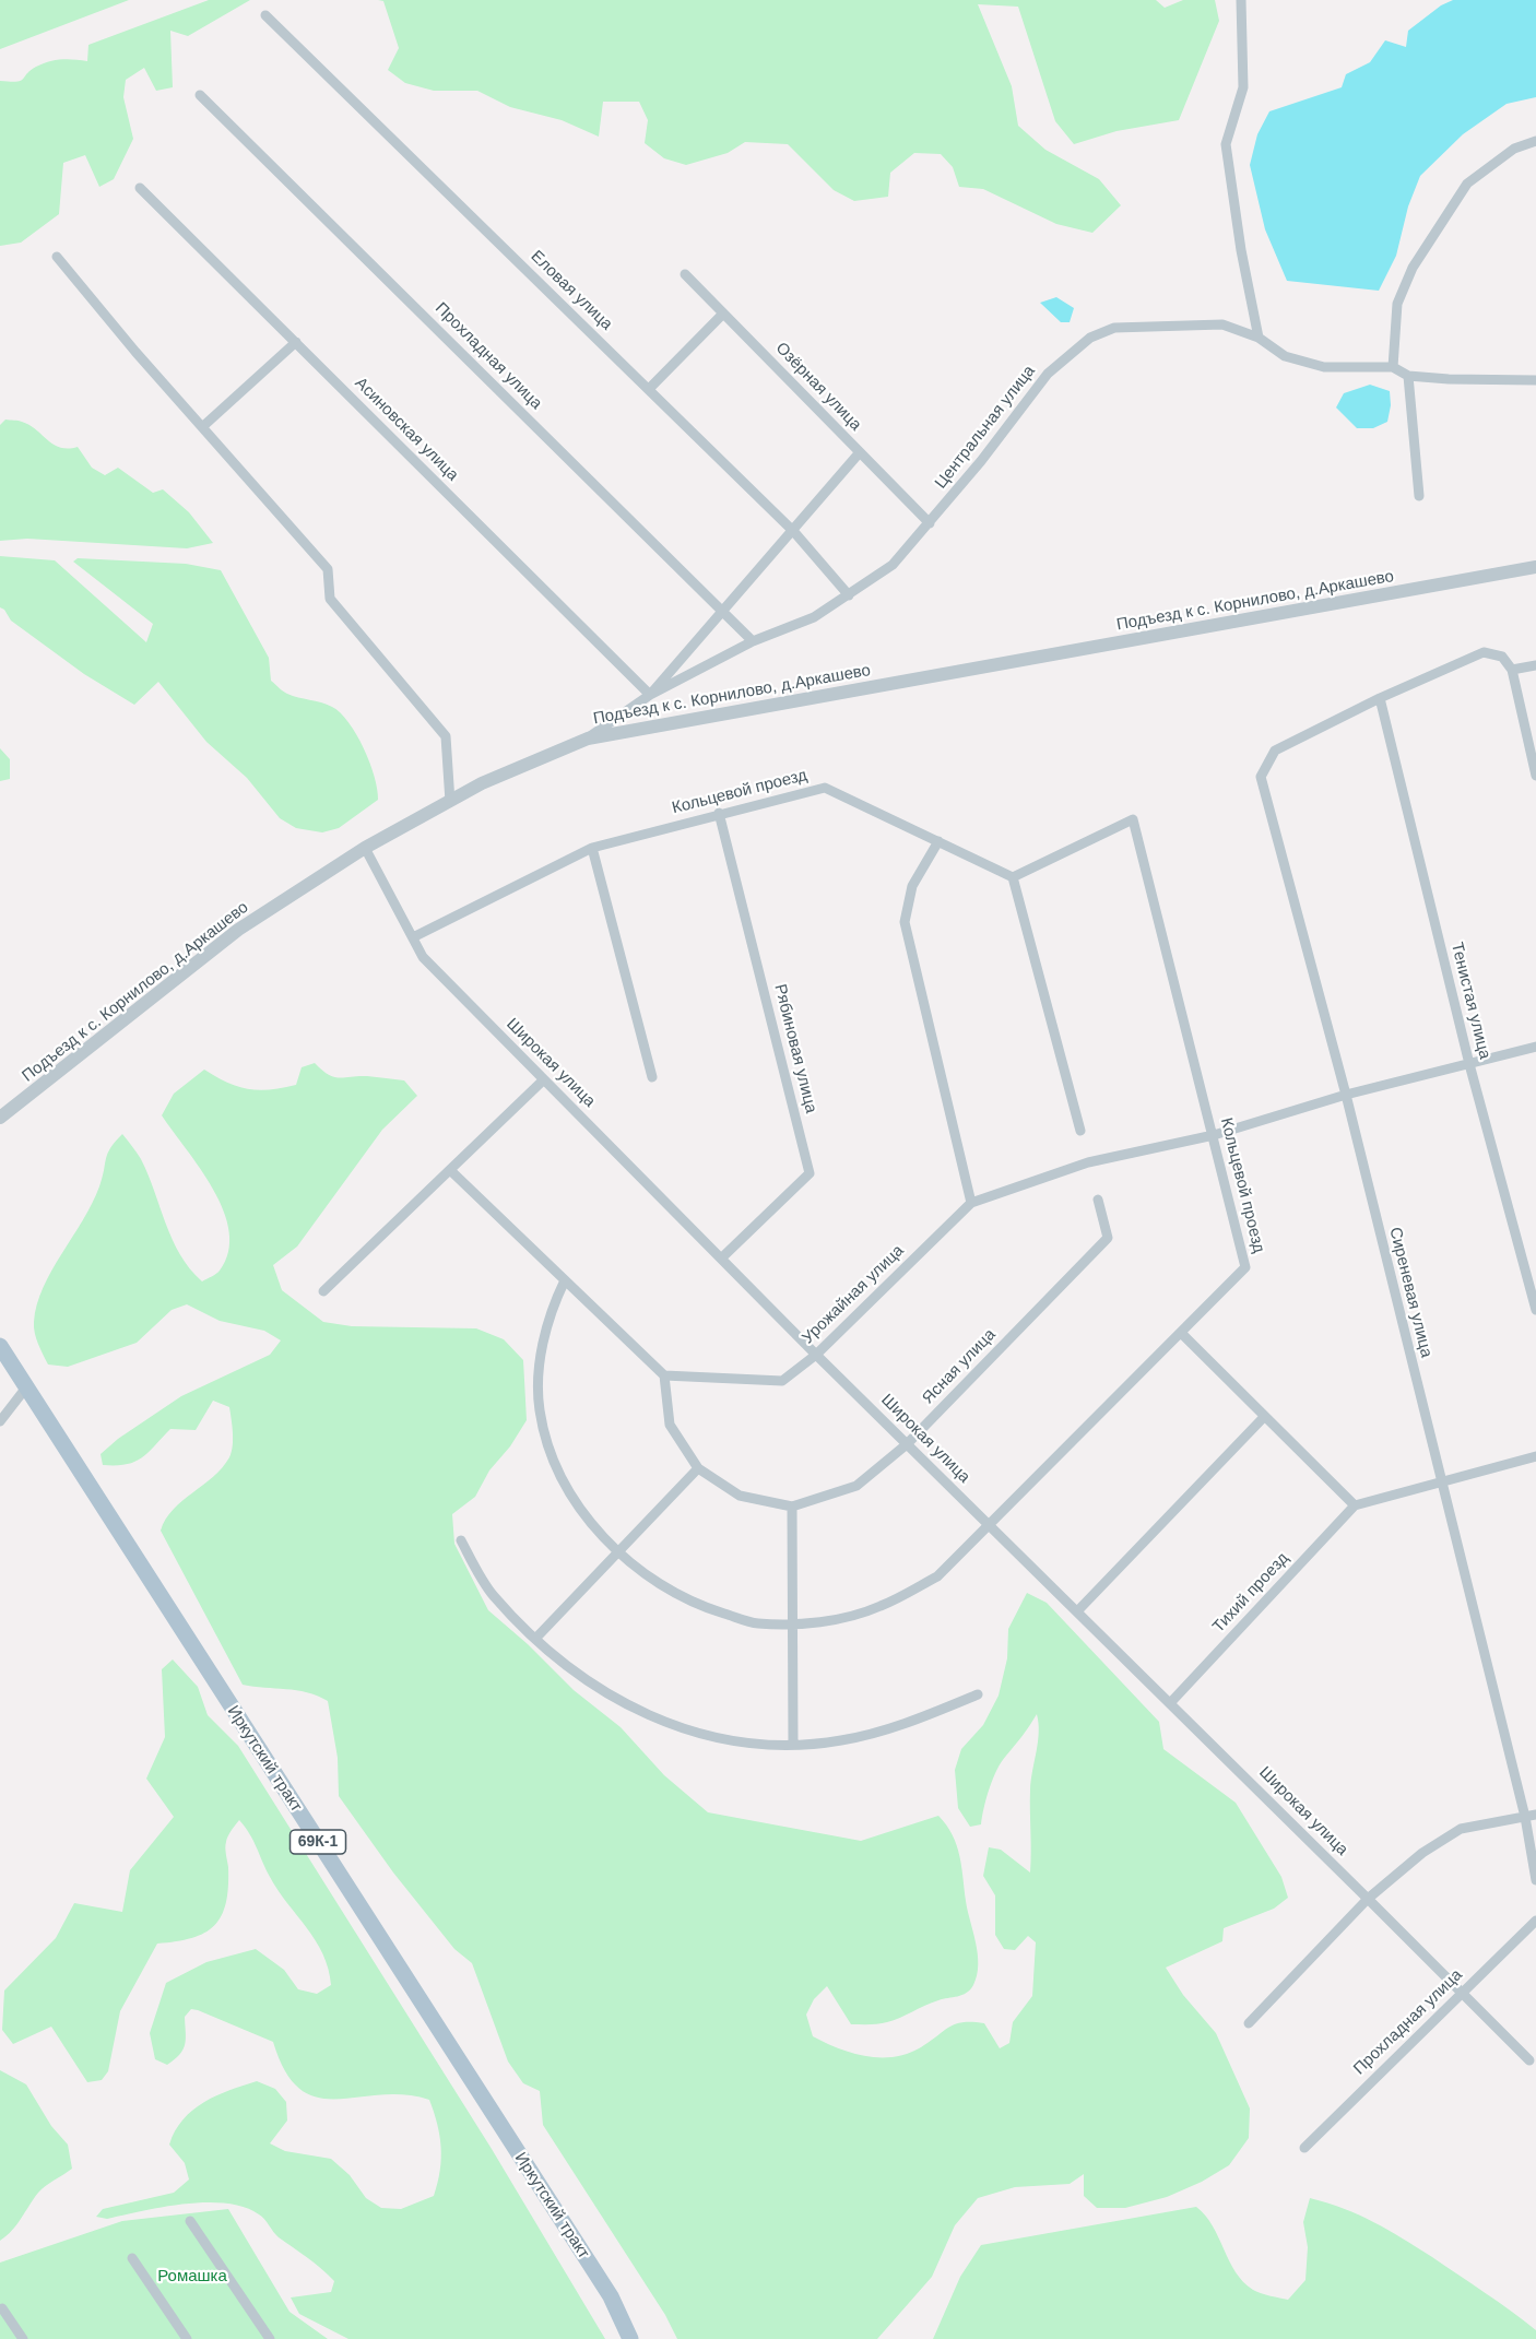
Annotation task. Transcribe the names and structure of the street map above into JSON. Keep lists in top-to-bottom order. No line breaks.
{"streets":{"main road":["Иркутский тракт","69К-1"],"street":["Еловая улица","Прохладная улица","Озёрная улица","Центральная улица","Асиновская улица","Подъезд к с. Корнилово, д.Аркашево","Кольцевой проезд","Тенистая улица","Рябиновая улица","Широкая улица","Сиреневая улица","Урожайная улица","Ясная улица","Тихий проезд"]},"crossings":[["Еловая улица","Центральная улица"],["Прохладная улица","Центральная улица"],["Прохладная улица","Широкая улица"],["Озёрная улица","Центральная улица"],["Центральная улица","Асиновская улица"],["Центральная улица","Подъезд к с. Корнилово, д.Аркашево"],["Подъезд к с. Корнилово, д.Аркашево","Широкая улица"],["Кольцевой проезд","Рябиновая улица"],["Кольцевой проезд","Широкая улица"],["Тенистая улица","Сиреневая улица"],["Рябиновая улица","Широкая улица"],["Широкая улица","Урожайная улица"],["Широкая улица","Ясная улица"],["Широкая улица","Тихий проезд"],["Урожайная улица","Ясная улица"]],"parks":["Ромашка"]}
